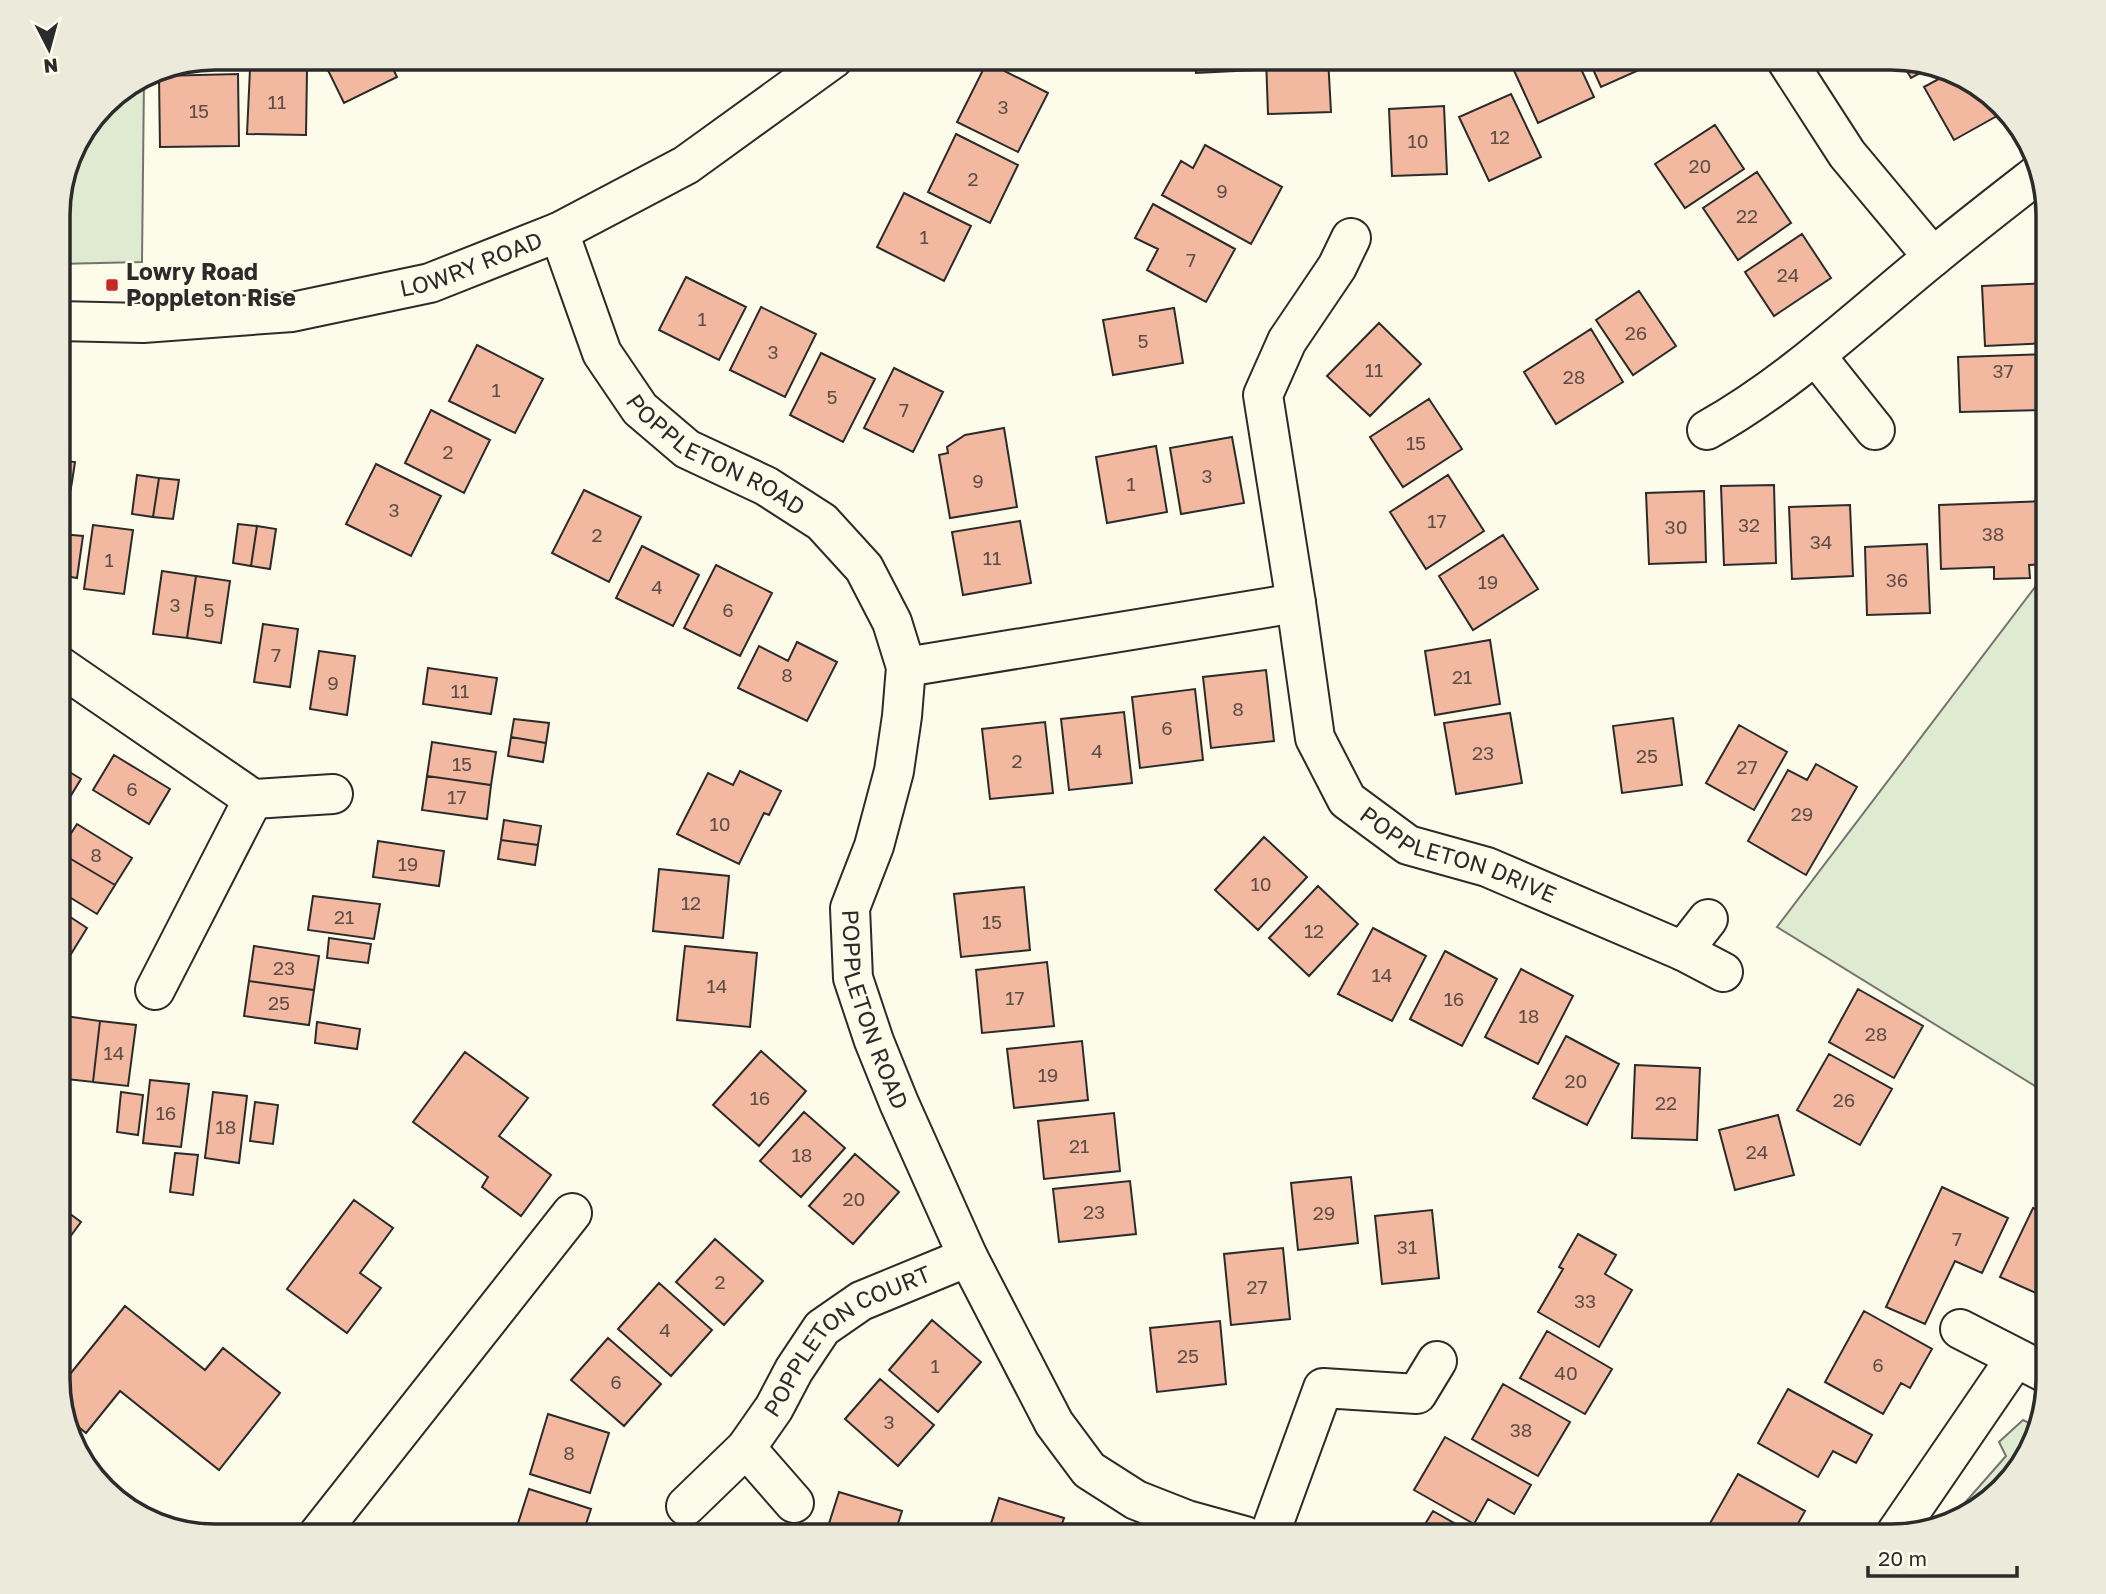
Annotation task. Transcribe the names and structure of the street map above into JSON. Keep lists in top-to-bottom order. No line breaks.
{"streets":{"street":["LOWRY ROAD","POPPLETON ROAD","POPPLETON DRIVE","POPPLETON COURT"]},"crossings":[["LOWRY ROAD","POPPLETON ROAD"],["POPPLETON ROAD","POPPLETON COURT"]],"places":{"transit":["Lowry Road Poppleton Rise"]},"house_numbers":["11","3","15","12","10","20","2","9","22","1","7","24","1","26","5","3","11","37","28","1","5","7","15","2","3","9","1","3","17","32","30","38","2","34","11","1","36","19","4","3","5","6","7","8","21","9","11","8","6","4","23","25","2","15","27","6","17","29","10","8","19","10","12","21","15","12","23","14","14","17","16","25","18","28","14","19","20","16","26","22","16","18","21","24","18","20","23","29","7","31","2","27","33","4","25","6","1","40","6","3","38","8"],"scale_bar":"20 m","north":"bottom"}
